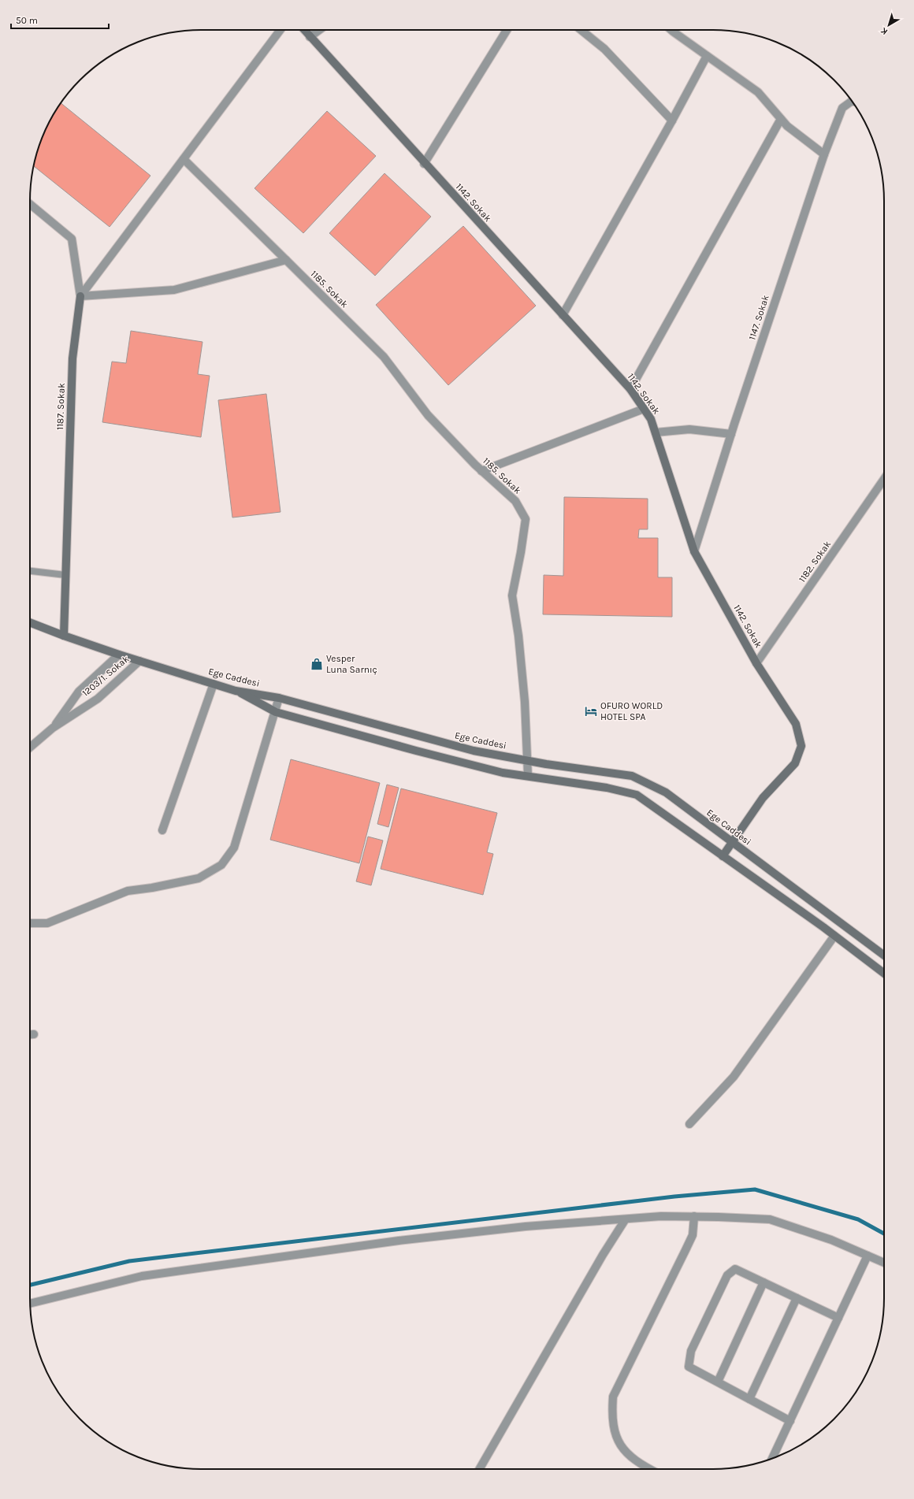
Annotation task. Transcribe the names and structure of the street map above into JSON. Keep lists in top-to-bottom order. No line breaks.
{"streets":{"street":["1142. Sokak","1185. Sokak","1147. Sokak","1187. Sokak","1182. Sokak","1203/1. Sokak","Ege Caddesi"]},"crossings":[["1142. Sokak","1147. Sokak"],["1142. Sokak","1182. Sokak"],["1142. Sokak","Ege Caddesi"],["1185. Sokak","Ege Caddesi"],["1187. Sokak","Ege Caddesi"],["1203/1. Sokak","Ege Caddesi"]],"places":{"shop":["Vesper Luna Sarnıç"],"hotel":["OFURO WORLD HOTEL SPA"]},"scale_bar":"50 m","north":"bottom left"}
